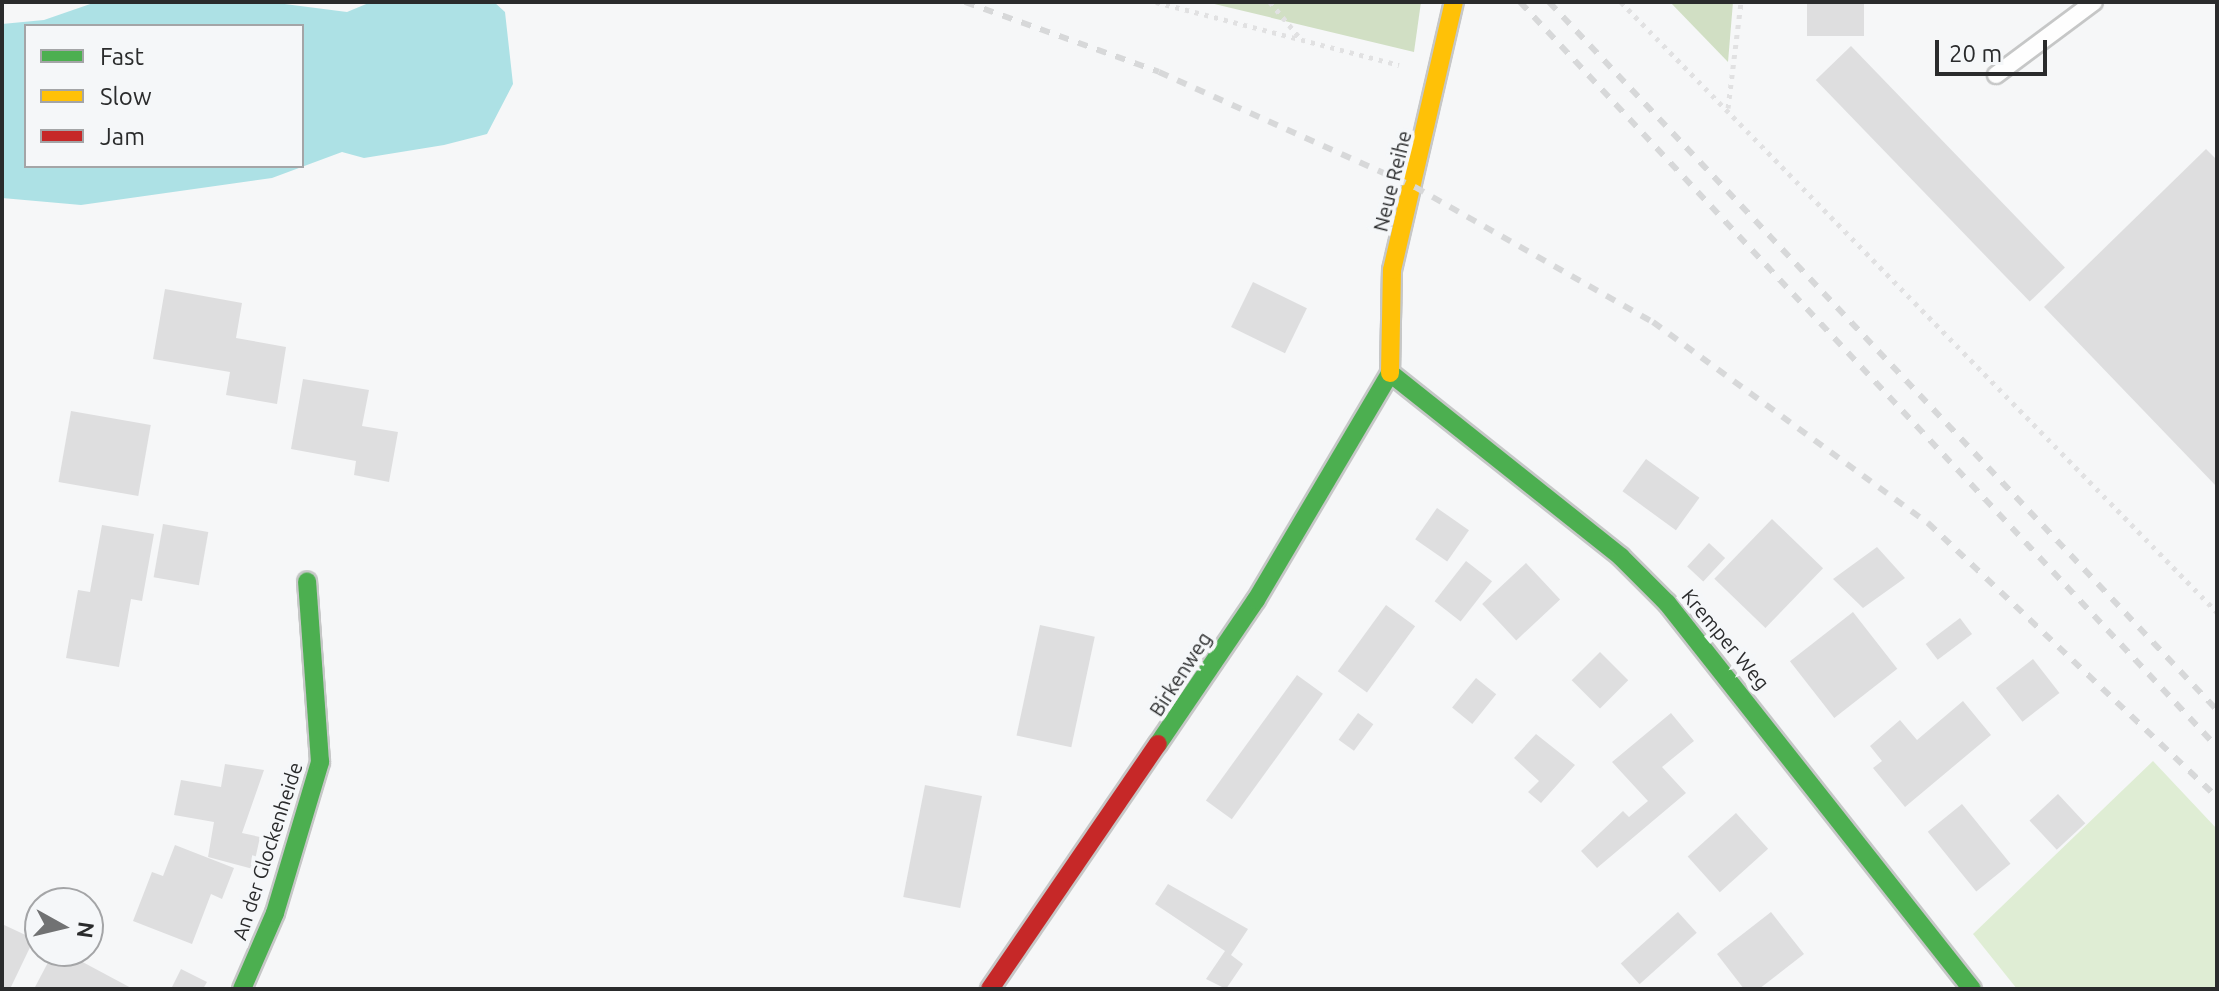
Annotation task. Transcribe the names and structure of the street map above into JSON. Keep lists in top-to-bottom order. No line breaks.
{"streets":{"street":["Neue Reihe","Kremper Weg","Birkenweg","An der Glockenheide"]},"crossings":[["Neue Reihe","Kremper Weg"],["Neue Reihe","Birkenweg"],["Kremper Weg","Birkenweg"]],"legend":["Fast","Slow","Jam"],"scale_bar":"20 m","north":"right"}
